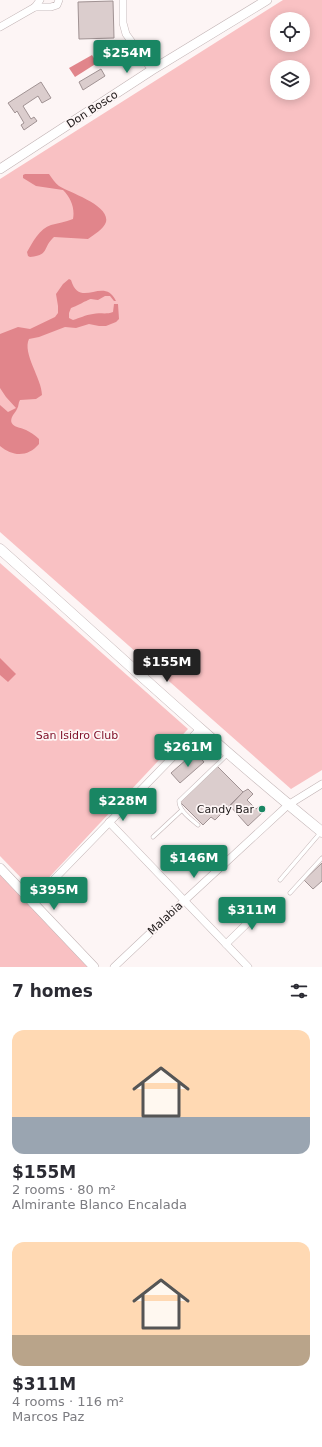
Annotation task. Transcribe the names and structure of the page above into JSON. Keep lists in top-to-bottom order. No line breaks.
{"streets":{"street":["Don Bosco","Malabia"]},"parks":["San Isidro Club"],"places":["Candy Bar"],"page":{"price":["$254M","$155M","$261M","$228M","$146M","$395M","$311M"],"heading":"7 homes","list":[{"name":"$155M","note":"2 rooms · 80 m² · Almirante Blanco Encalada"},{"name":"$311M","note":"4 rooms · 116 m² · Marcos Paz"}]}}
